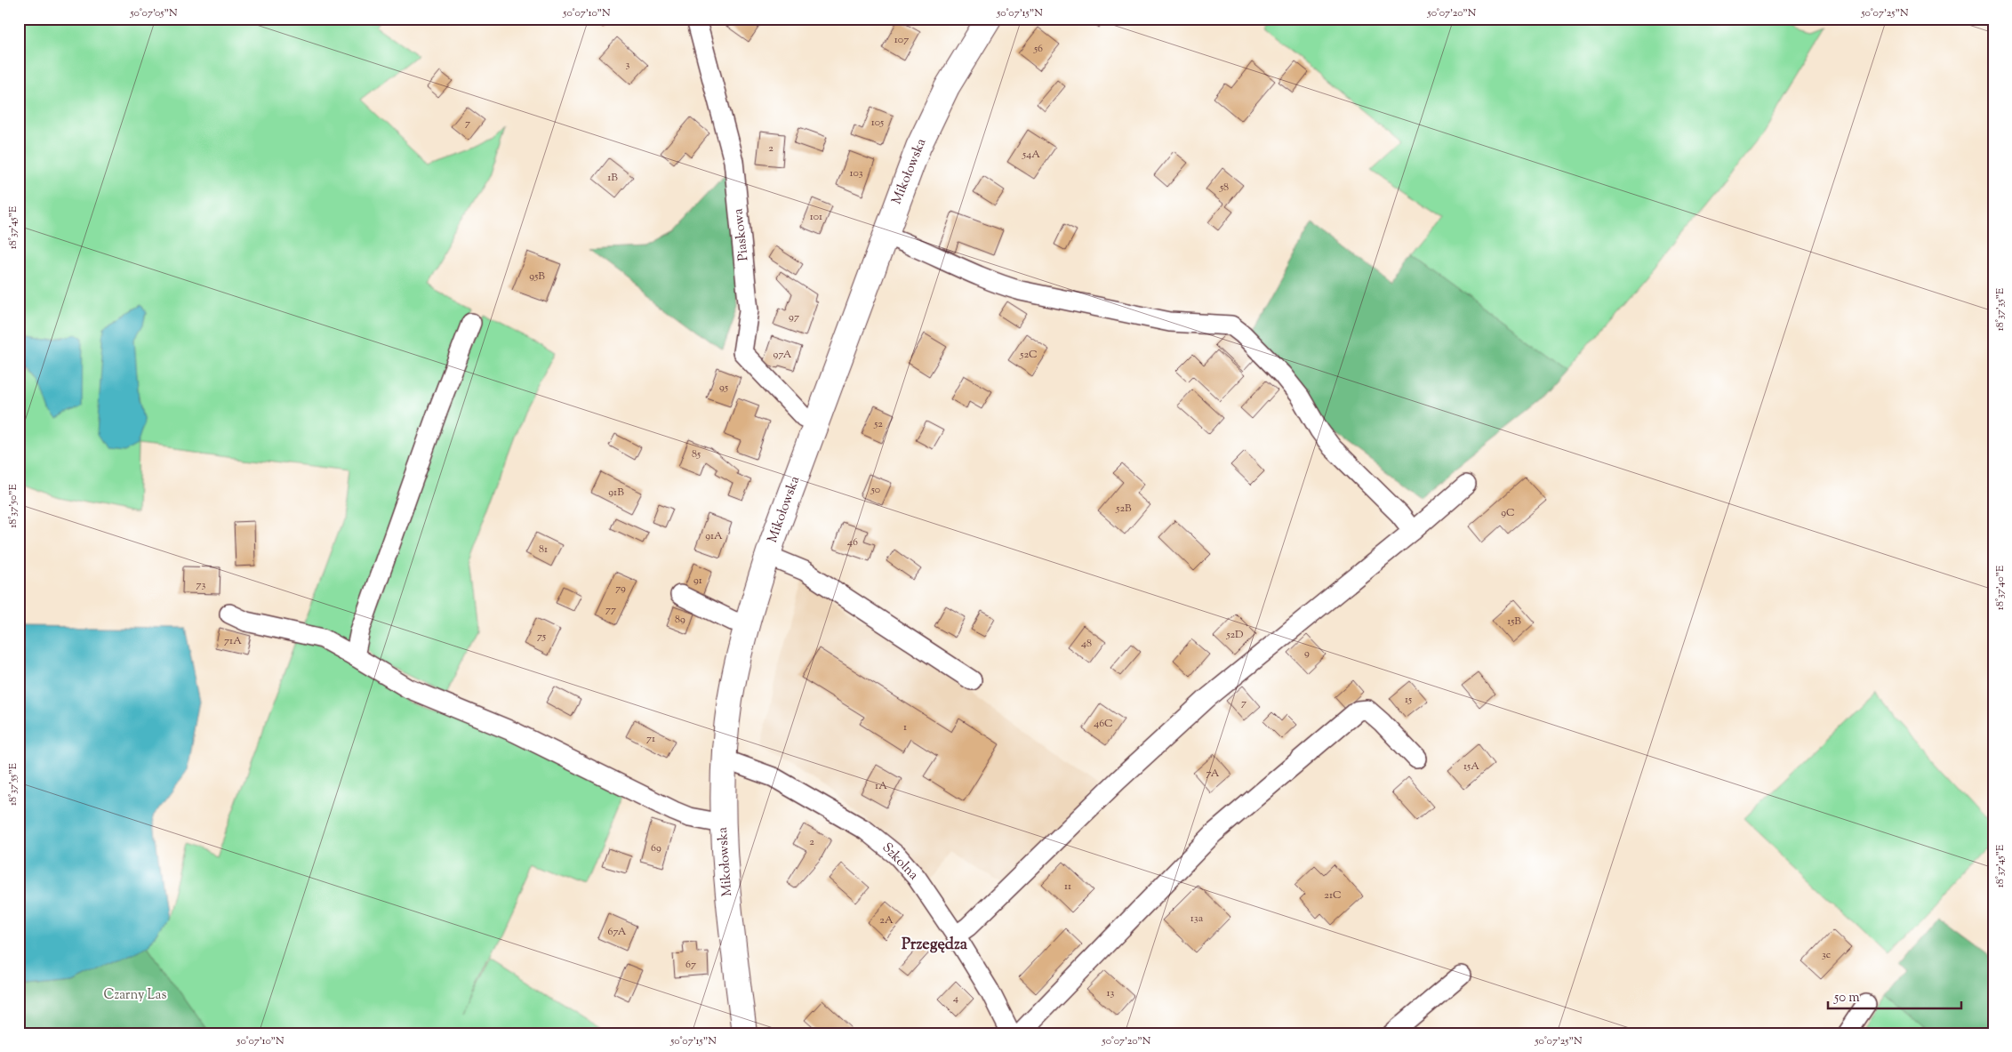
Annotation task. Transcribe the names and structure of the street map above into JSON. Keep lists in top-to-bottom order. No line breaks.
{"streets":{"main road":["Mikołowska"],"street":["Piaskowa","Szkolna"]},"crossings":[["Mikołowska","Piaskowa"],["Mikołowska","Szkolna"]],"districts":["Przegędza"],"parks":["Czarny Las"],"house_numbers":["107","56","3","105","7","2","54A","103","1B","58","101","95B","97","97A","52C","95","52","85","50","91B","52B","9C","91A","46","81","91","73","79","77","89","15B","52D","75","71A","48","9","15","7","46C","1","71","15A","7A","1A","2","69","11","21C","13a","2A","67A","3c","67","13","4"],"scale_bar":"50 m","coordinates":["50°07'05\"N","50°07'10\"N","50°07'15\"N","50°07'20\"N","50°07'25\"N","18°37'45\"E","18°37'35\"E","18°37'50\"E","18°37'40\"E","18°37'55\"E"]}
